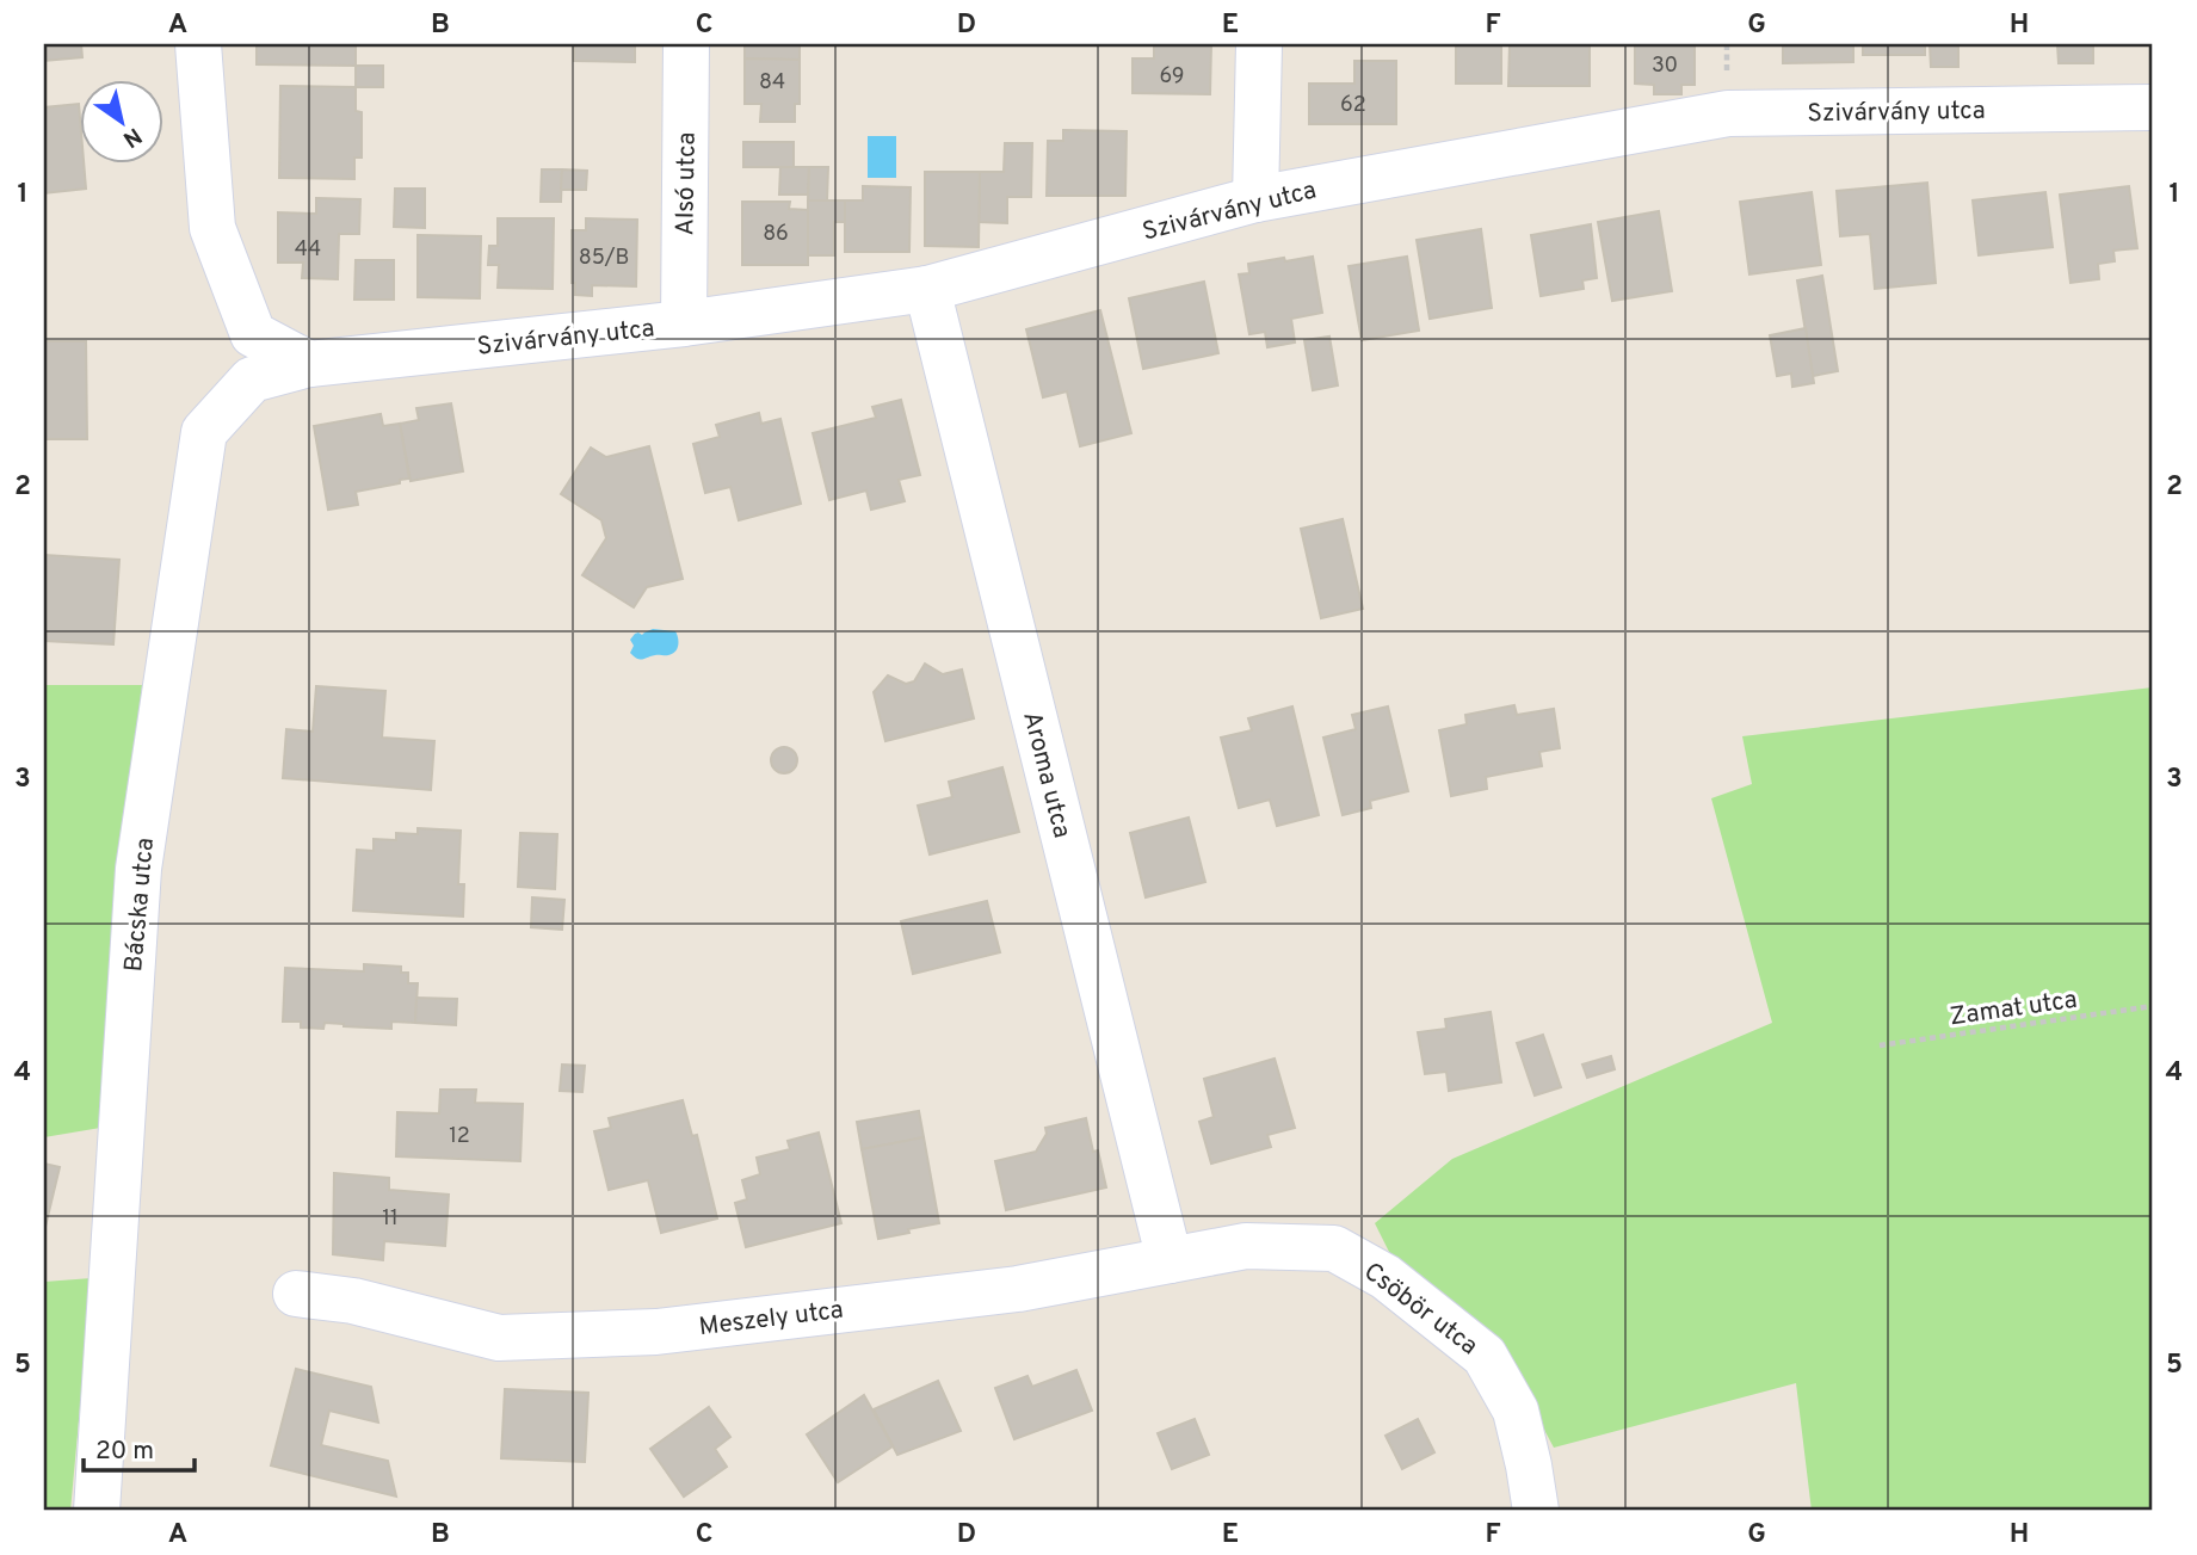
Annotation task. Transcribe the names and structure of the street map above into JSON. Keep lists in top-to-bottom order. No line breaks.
{"streets":{"street":["Szivárvány utca","Alsó utca","Aroma utca","Bácska utca","Csöbör utca","Meszely utca"],"path":["Zamat utca"]},"crossings":[["Szivárvány utca","Alsó utca"],["Szivárvány utca","Aroma utca"],["Szivárvány utca","Bácska utca"],["Aroma utca","Meszely utca"],["Csöbör utca","Meszely utca"]],"house_numbers":["30","69","84","62","86","44","85/B","12","11"],"scale_bar":"20 m","north":"bottom right","grid":{"columns":["A","B","C","D","E","F","G","H"],"rows":["1","2","3","4","5"]}}
